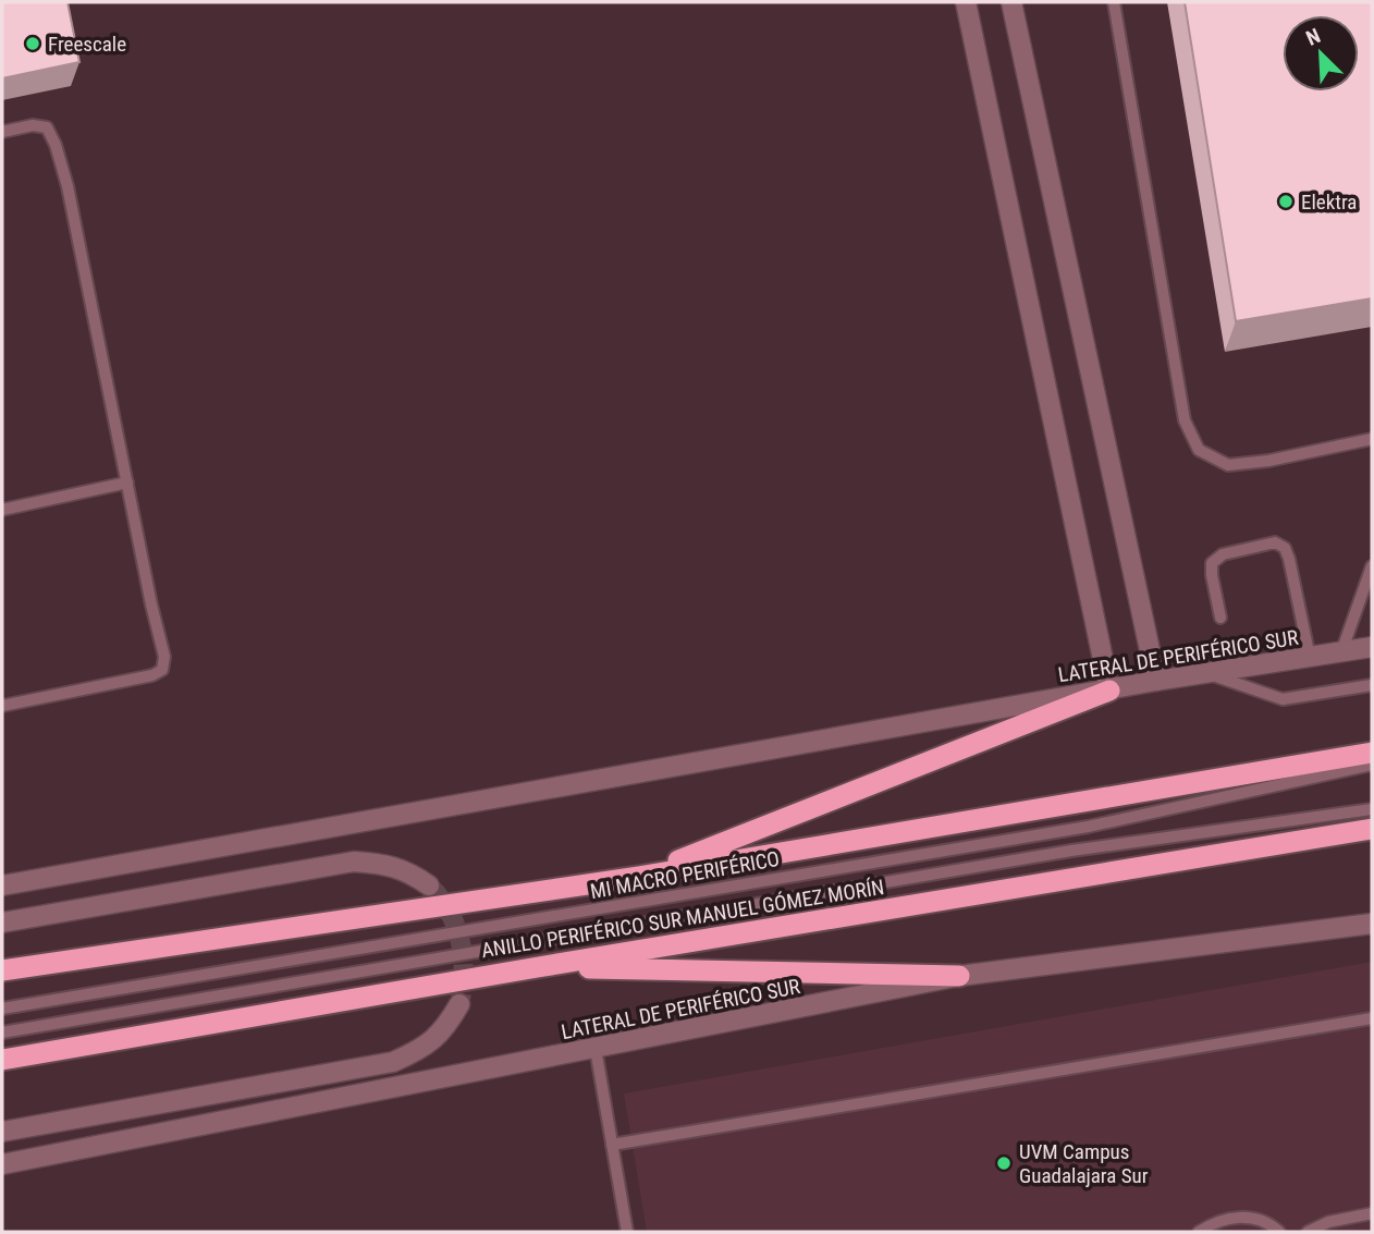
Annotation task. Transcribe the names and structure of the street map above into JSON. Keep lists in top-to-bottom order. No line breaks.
{"streets":{"highway":["ANILLO PERIFÉRICO SUR MANUEL GÓMEZ MORÍN"],"street":["LATERAL DE PERIFÉRICO SUR"],"lane":["MI MACRO PERIFÉRICO"]},"places":["Freescale","Elektra","UVM Campus Guadalajara Sur"],"north":"top left"}
